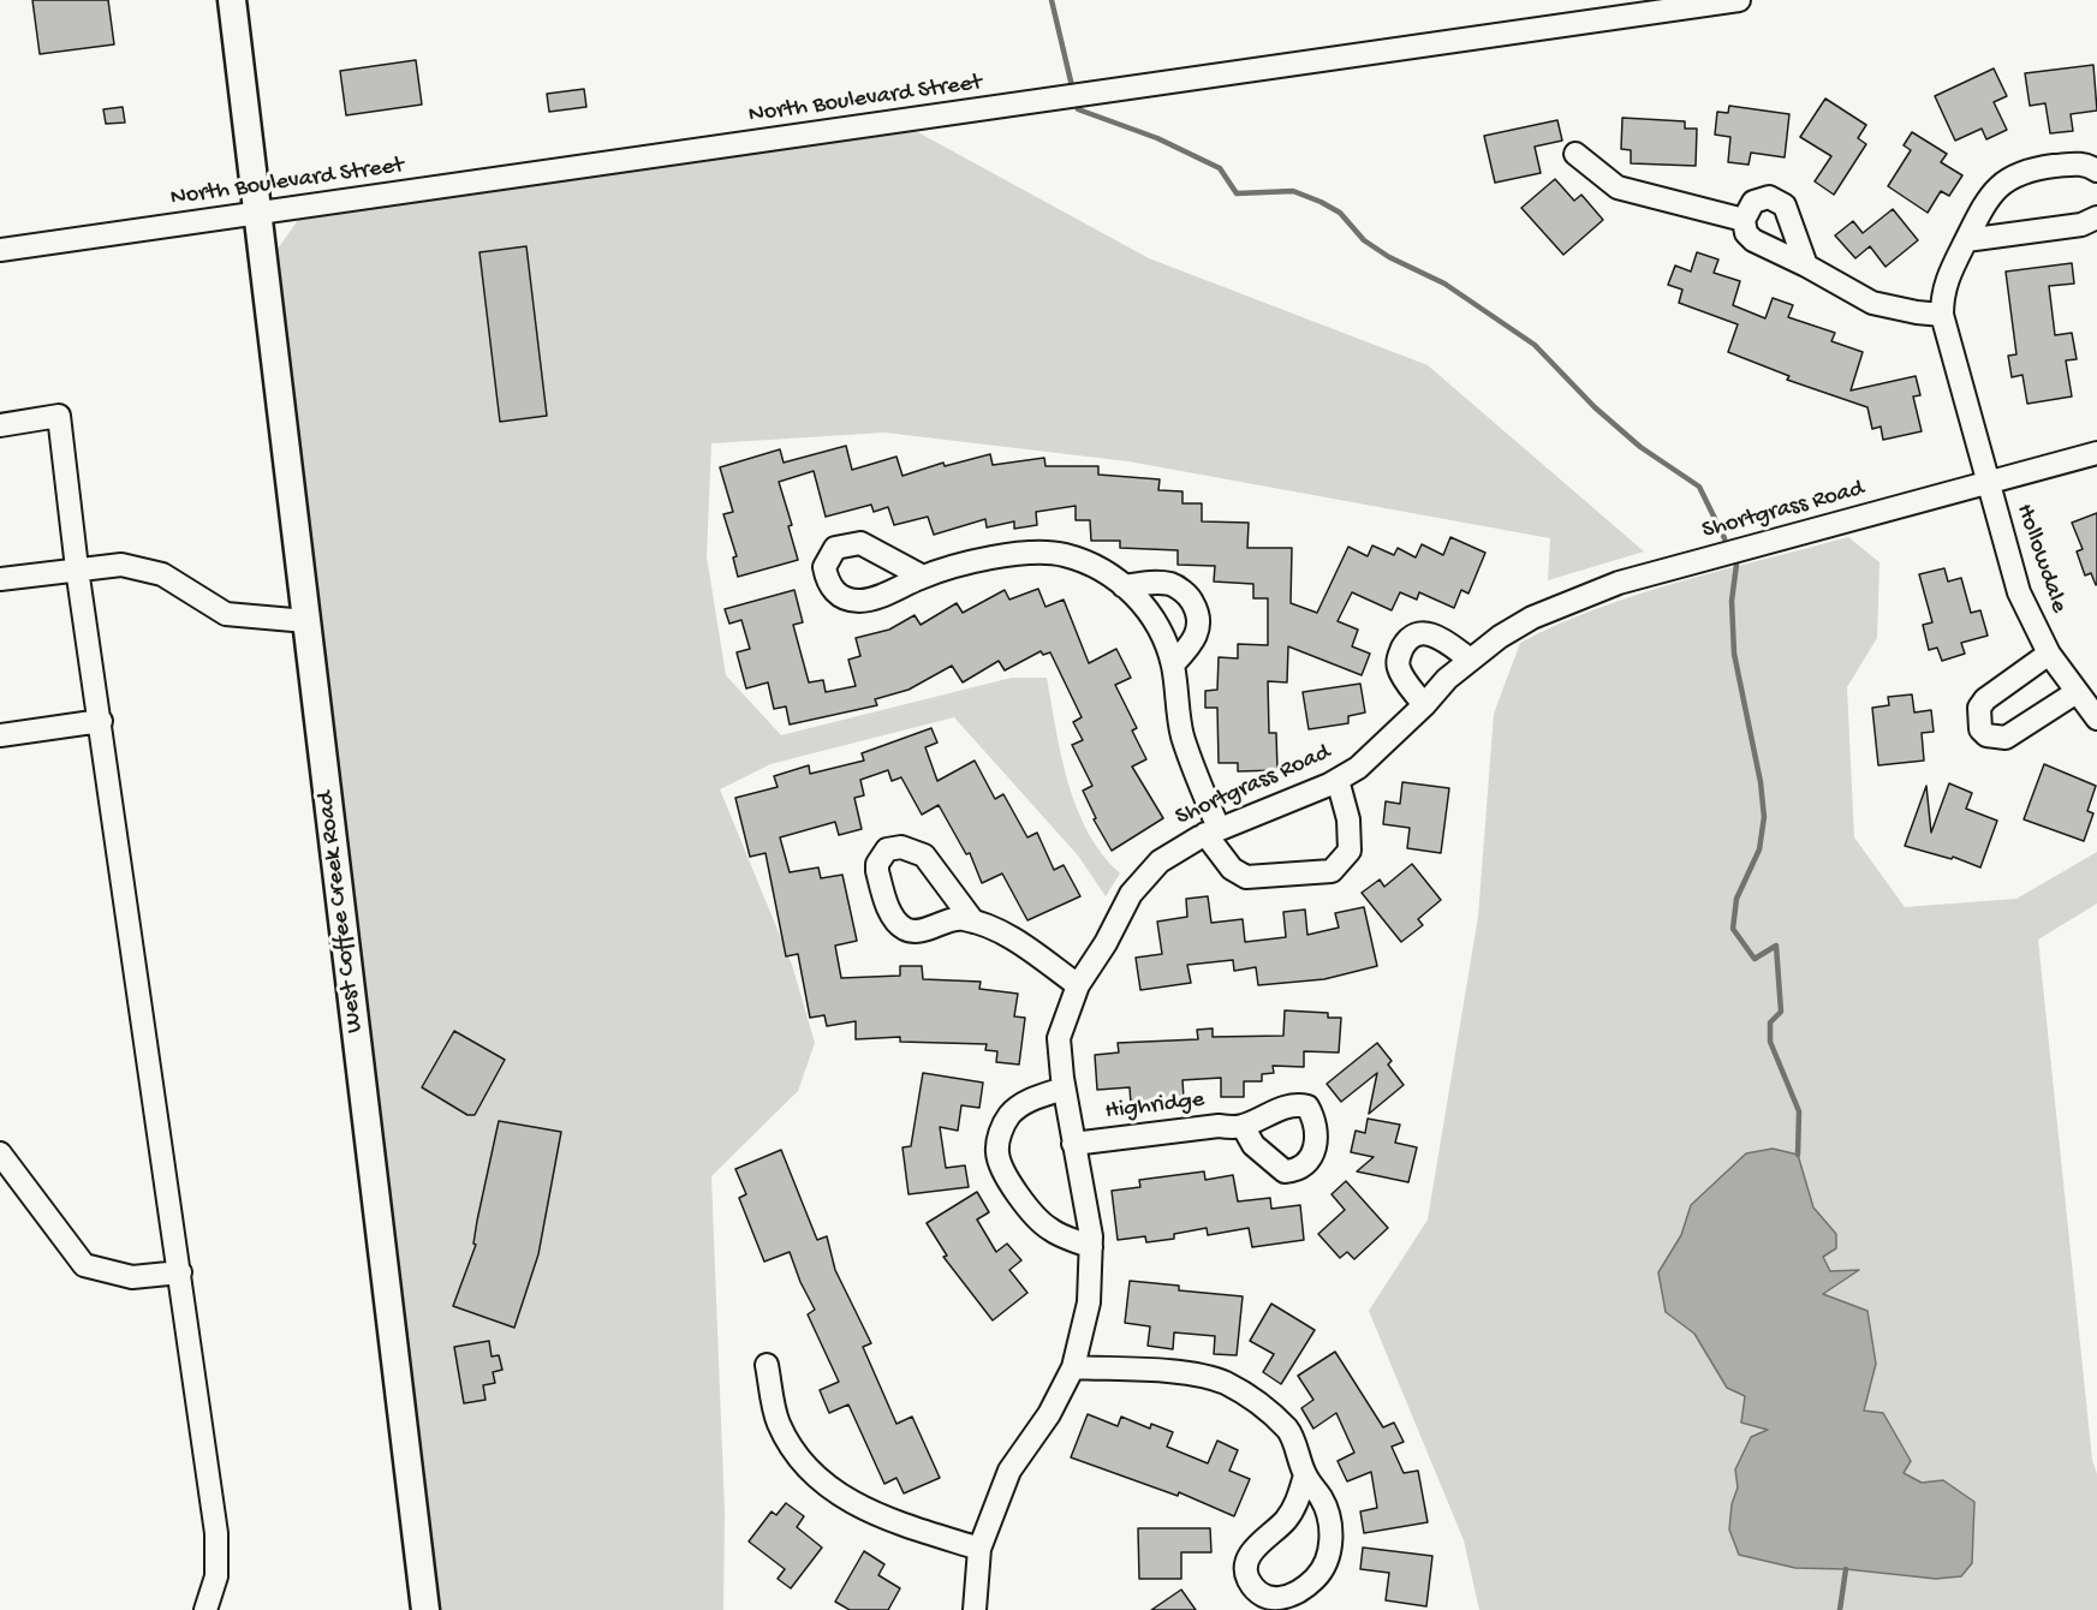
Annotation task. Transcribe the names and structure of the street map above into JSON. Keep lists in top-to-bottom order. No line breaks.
{"streets":{"street":["North Boulevard Street","Shortgrass Road","Hollowdale","West Coffee Creek Road","Highridge"]},"crossings":[["North Boulevard Street","West Coffee Creek Road"],["Shortgrass Road","Hollowdale"],["Shortgrass Road","Highridge"]]}
